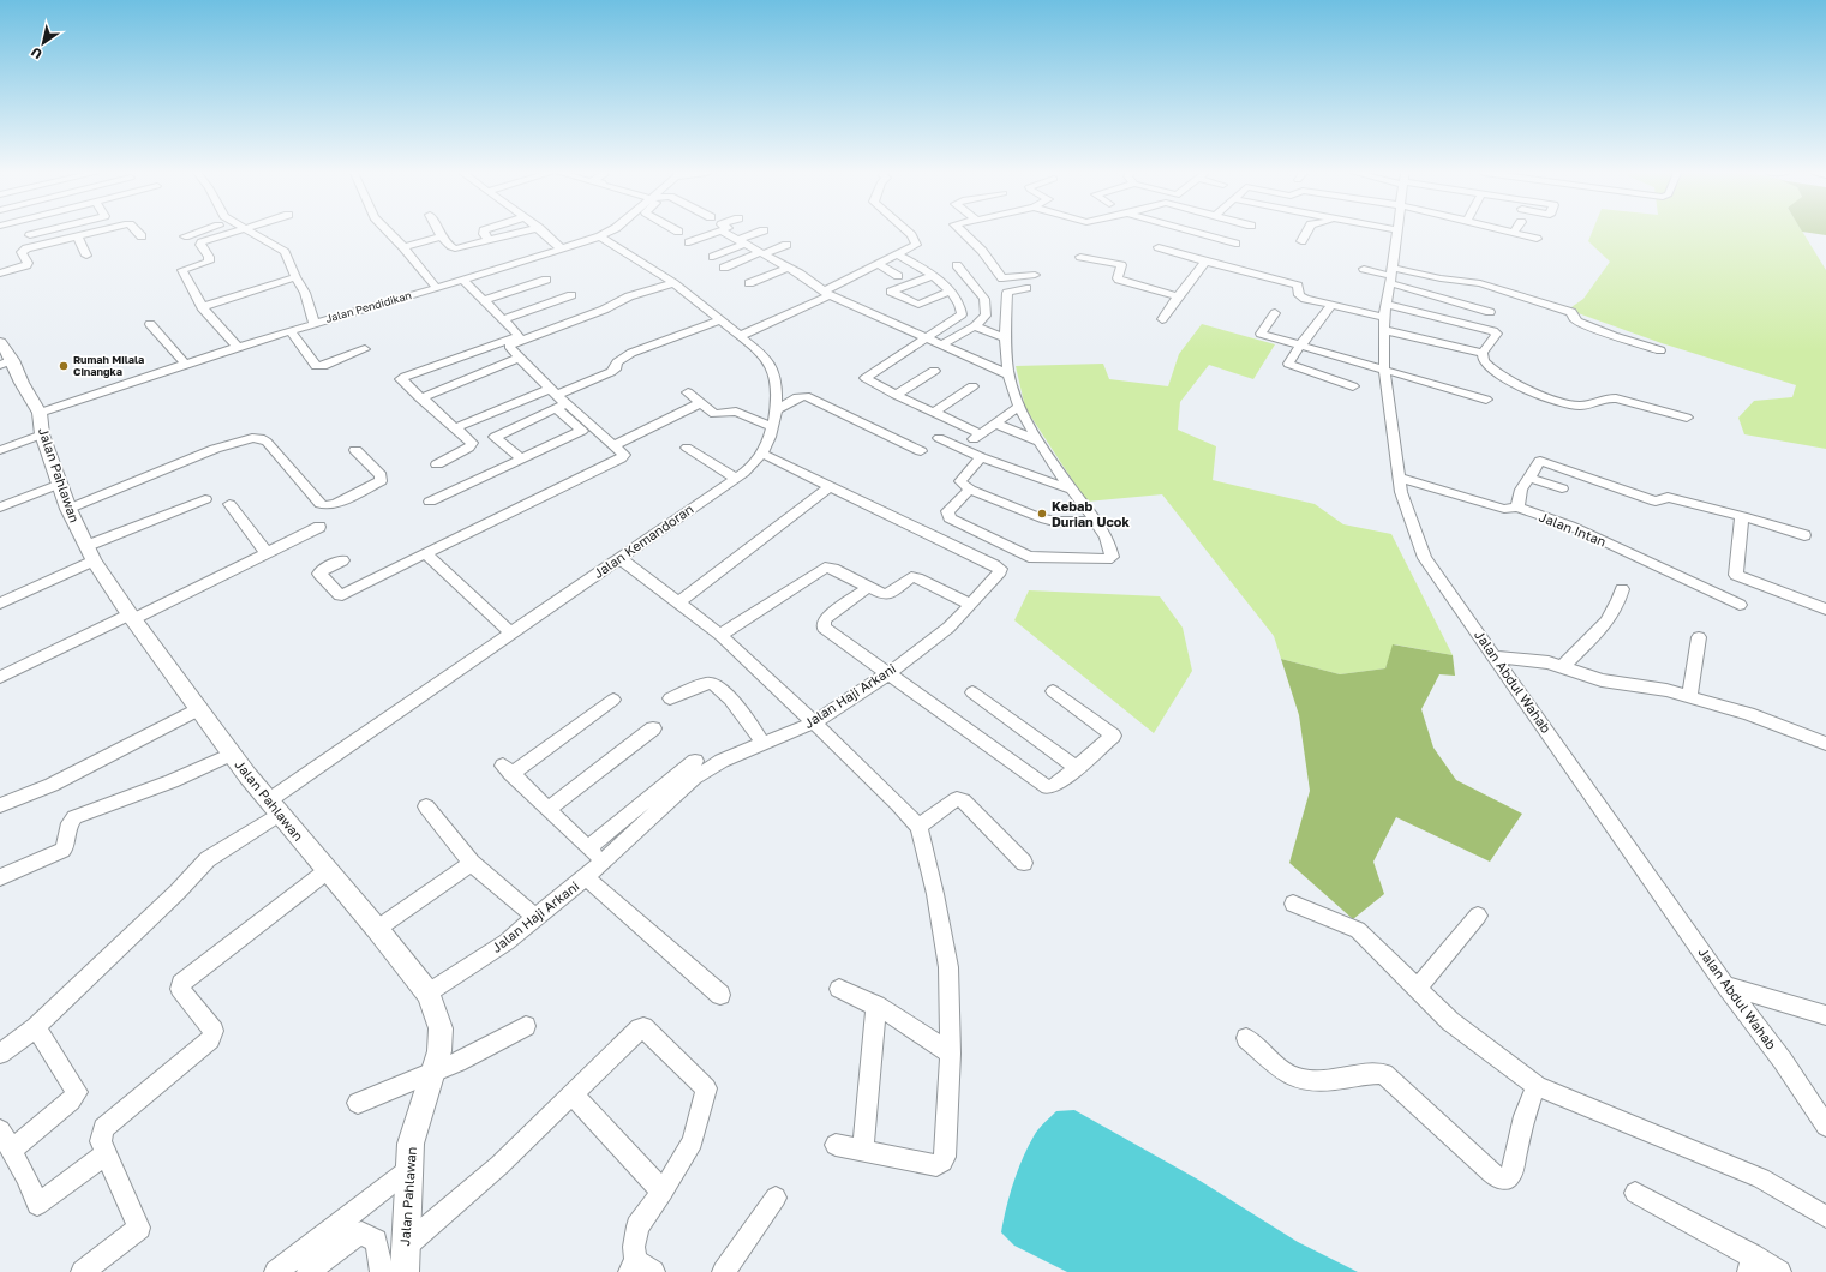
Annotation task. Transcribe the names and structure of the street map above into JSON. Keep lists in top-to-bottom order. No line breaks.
{"streets":{"street":["Jalan Pendidikan","Jalan Pahlawan","Jalan Intan","Jalan Kemandoran","Jalan Abdul Wahab","Jalan Haji Arkani"]},"crossings":[["Jalan Pendidikan","Jalan Pahlawan"],["Jalan Pendidikan","Jalan Kemandoran"],["Jalan Pahlawan","Jalan Kemandoran"],["Jalan Pahlawan","Jalan Haji Arkani"],["Jalan Intan","Jalan Abdul Wahab"],["Jalan Kemandoran","Jalan Haji Arkani"]],"places":["Rumah Milala Cinangka","Kebab Durian Ucok"],"north":"bottom left"}
